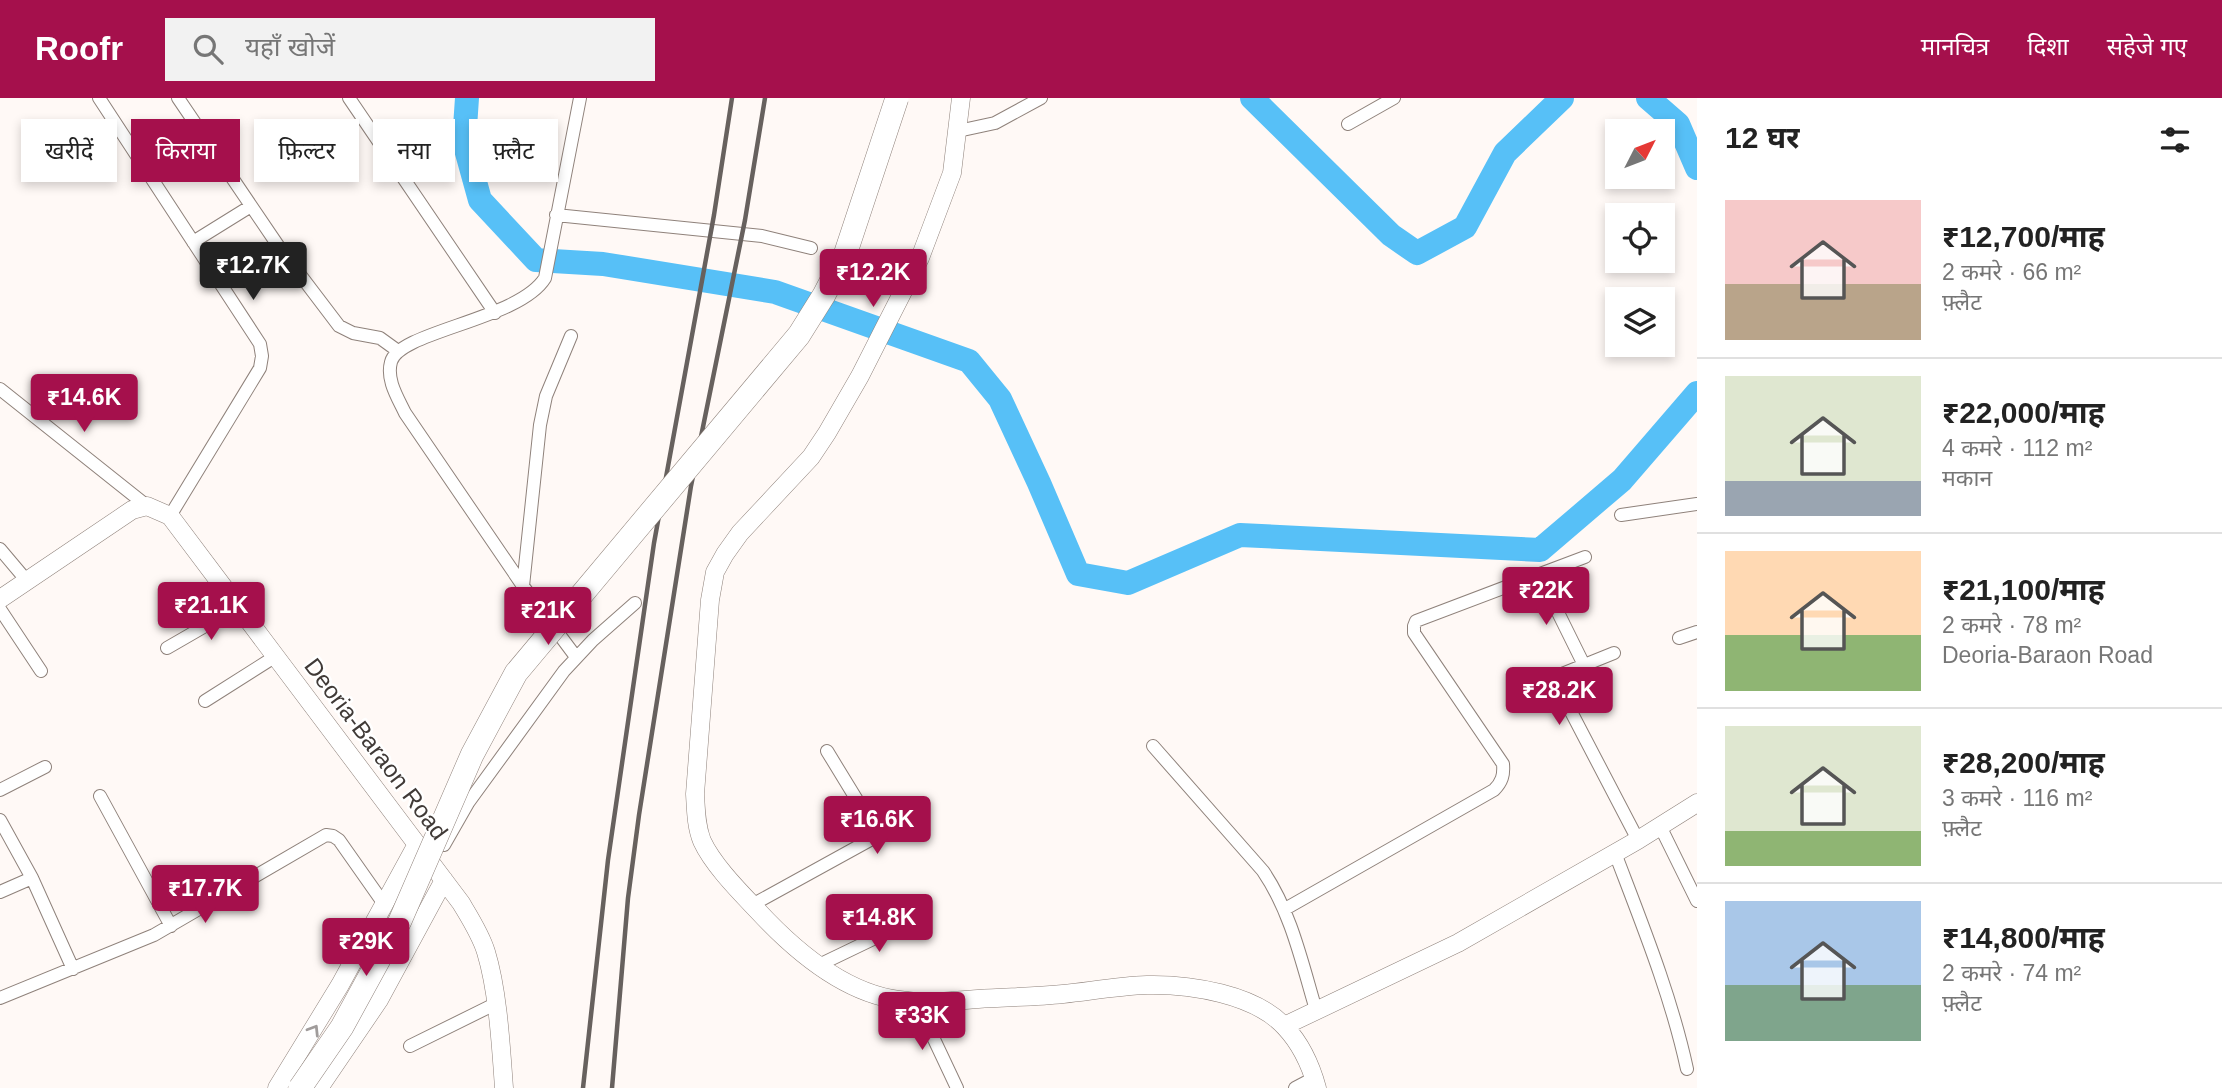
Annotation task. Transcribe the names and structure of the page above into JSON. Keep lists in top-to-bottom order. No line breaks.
{"streets":{"street":["Deoria-Baraon Road"]},"north":"top right","page":{"header":"Roofr","search":"यहाँ खोजें","nav":["मानचित्र","दिशा","सहेजे गए"],"heading":"12 घर","chip":["खरीदें","किराया","फ़िल्टर","नया","फ़्लैट"],"list":[{"name":"₹12,700/माह","note":"2 कमरे · 66 m² · फ़्लैट"},{"name":"₹22,000/माह","note":"4 कमरे · 112 m² · मकान"},{"name":"₹21,100/माह","note":"2 कमरे · 78 m² · Deoria-Baraon Road"},{"name":"₹28,200/माह","note":"3 कमरे · 116 m² · फ़्लैट"},{"name":"₹14,800/माह","note":"2 कमरे · 74 m² · फ़्लैट"}],"price":["₹12.7K","₹12.2K","₹14.6K","₹22K","₹21.1K","₹21K","₹28.2K","₹16.6K","₹17.7K","₹14.8K","₹29K","₹33K"]}}
